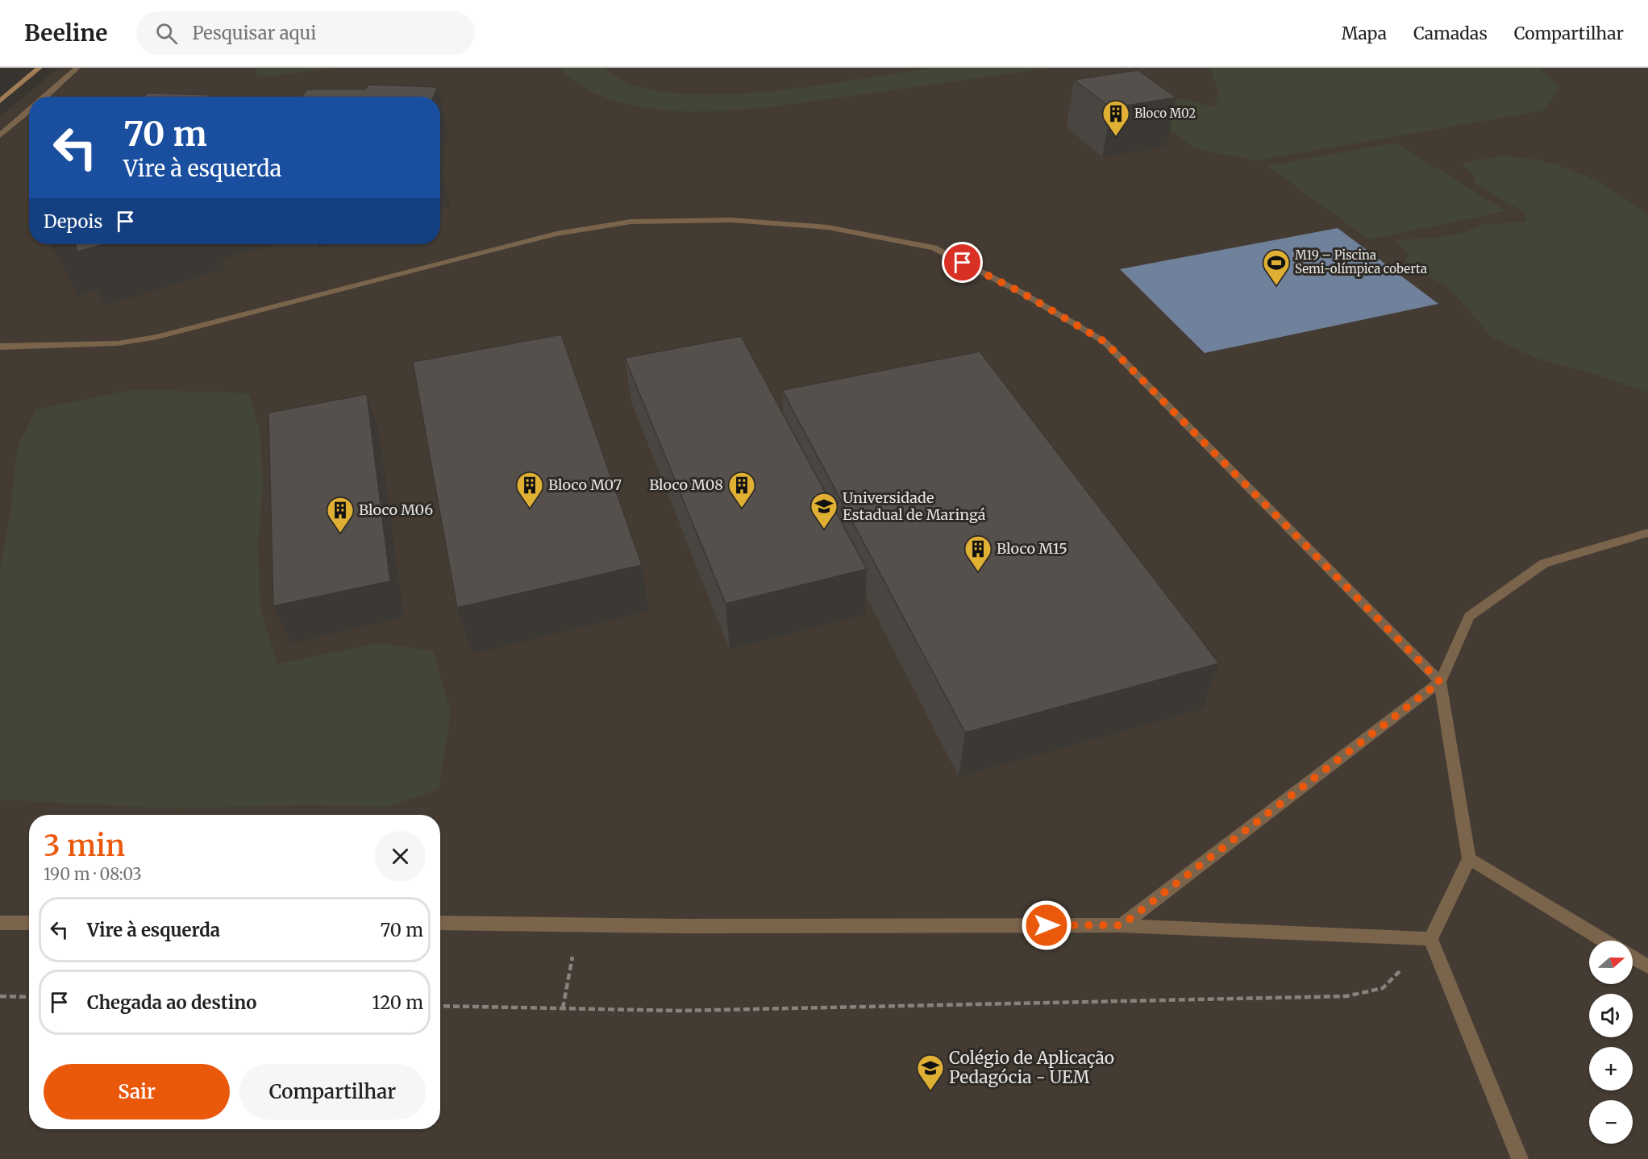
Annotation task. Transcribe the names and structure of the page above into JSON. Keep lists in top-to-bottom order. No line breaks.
{"places":{"building":["Bloco M02","Bloco M07","Bloco M08","Bloco M06","Bloco M15"],"sports":["M19 – Piscina Semi-olímpica coberta"],"school or university":["Universidade Estadual de Maringá","Colégio de Aplicação Pedagócia - UEM"]},"north":"right","page":{"header":"Beeline","search":"Pesquisar aqui","nav":["Mapa","Camadas","Compartilhar"],"turn":["70 m","Vire à esquerda"],"then":"Depois","heading":["3 min","190 m · 08:03"],"list":[{"name":"Vire à esquerda","value":"70 m"},{"name":"Chegada ao destino","value":"120 m"}],"map_buttons":["+","−"],"buttons":["Sair","Compartilhar"]}}
